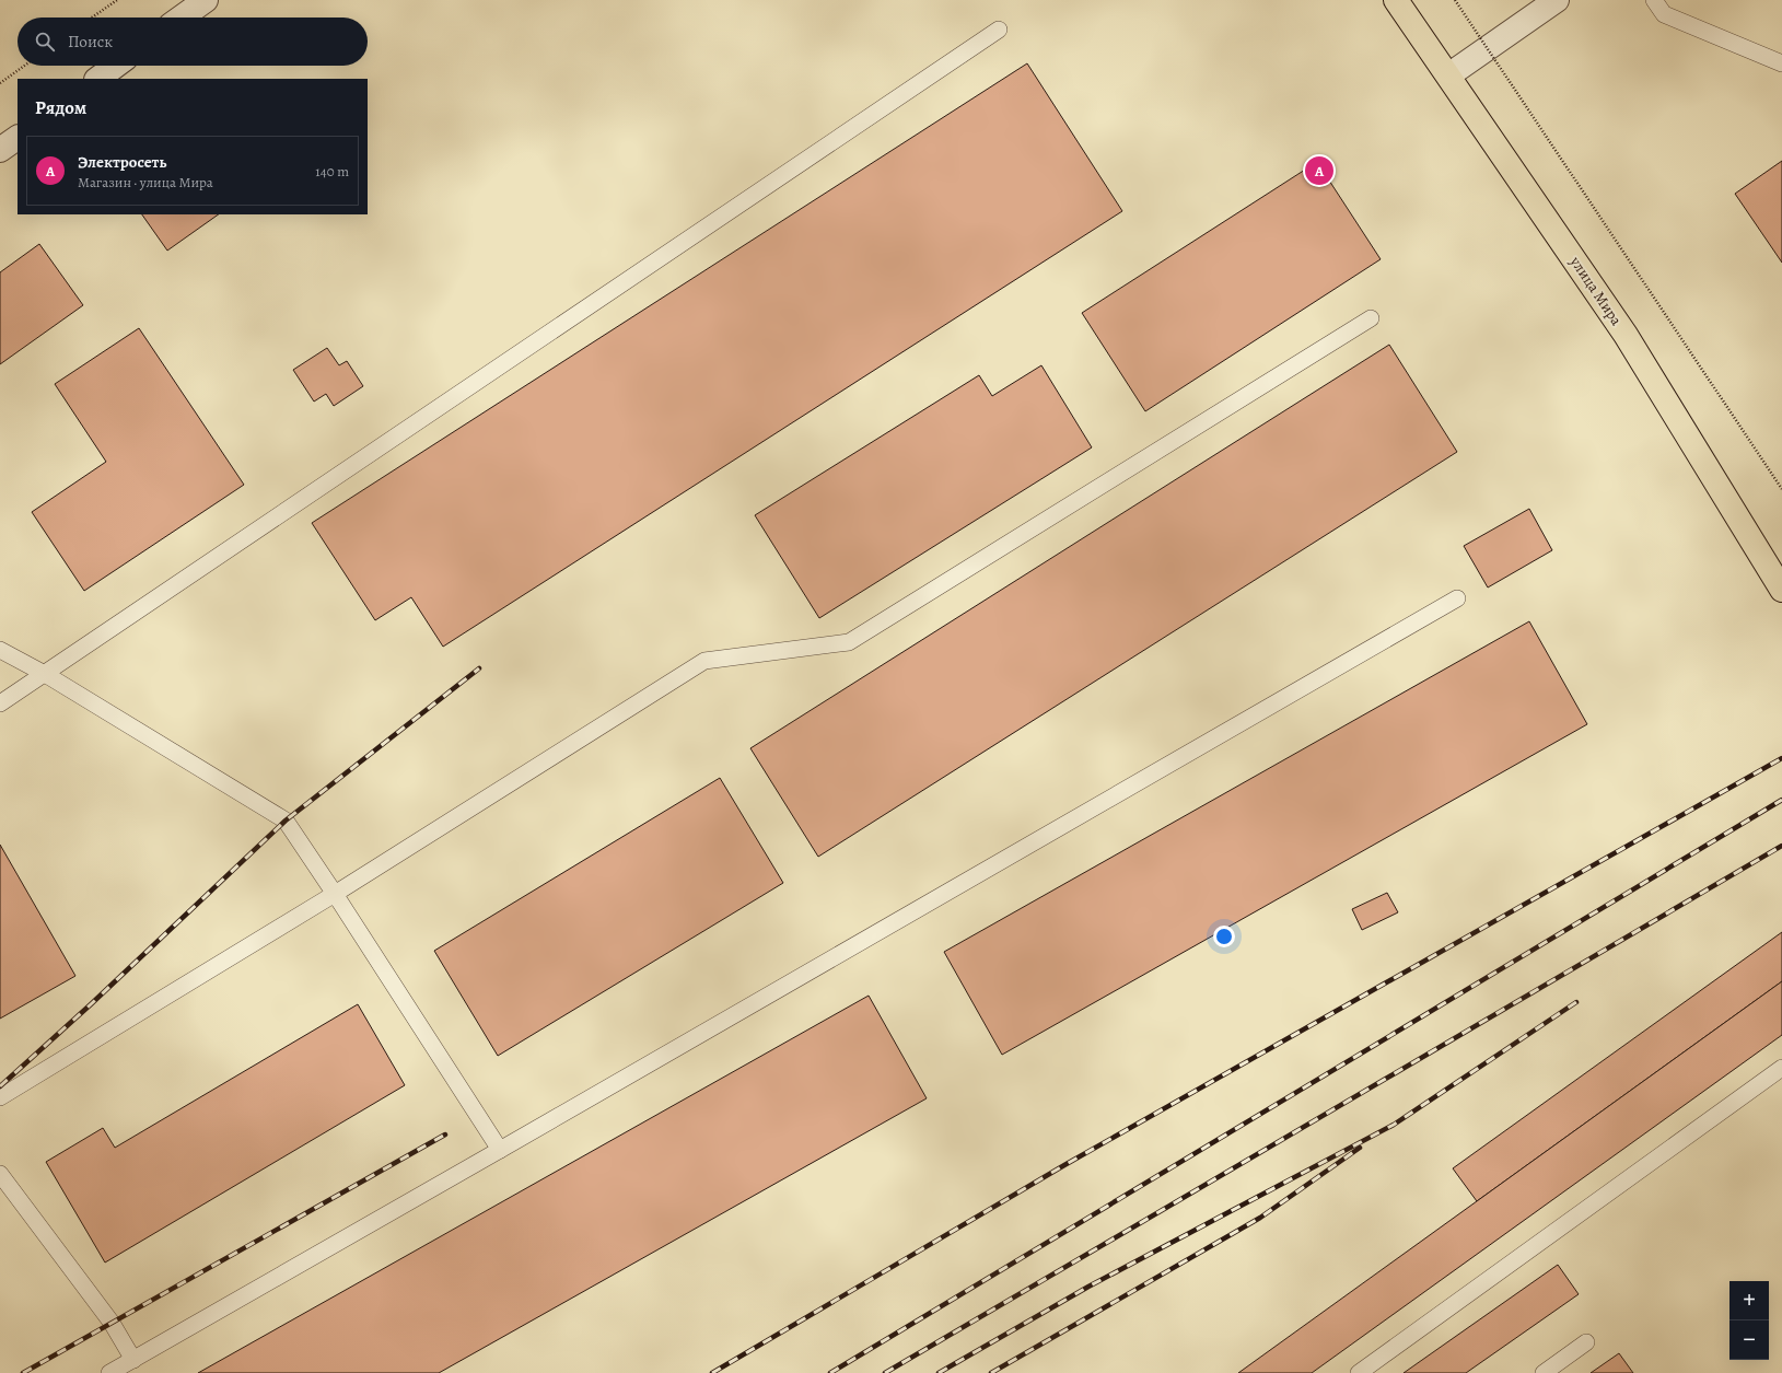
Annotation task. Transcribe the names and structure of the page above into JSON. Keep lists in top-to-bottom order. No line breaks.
{"streets":{"main road":["улица Мира"]},"page":{"search":"Поиск","heading":"Рядом","list":[{"mark":"A","name":"Электросеть","note":"Магазин · улица Мира","value":"140 m"}],"pins":"A","map_buttons":["+","−"]}}
